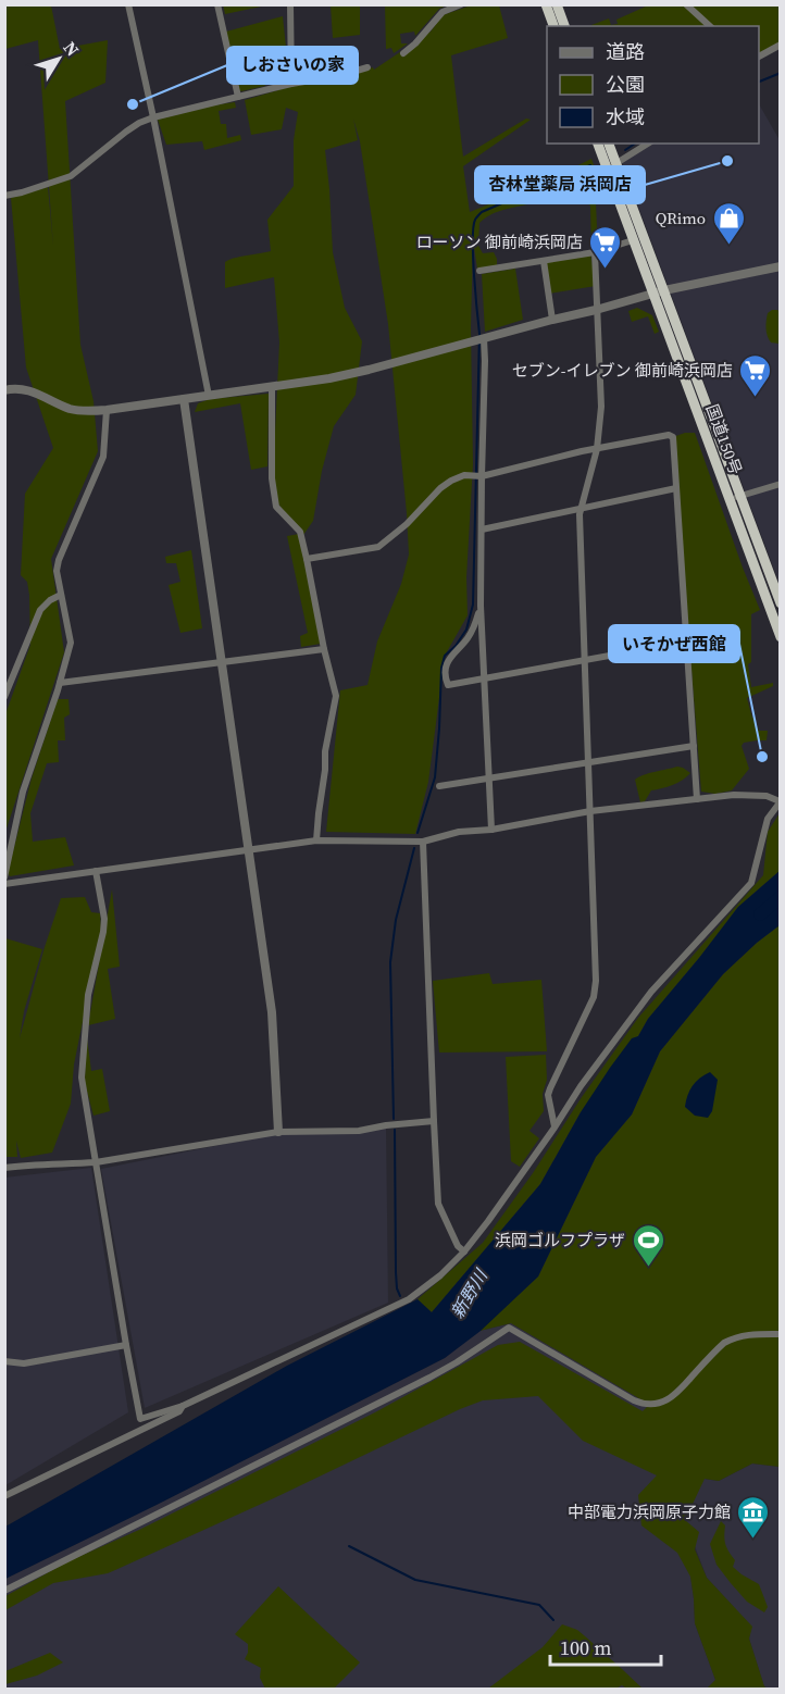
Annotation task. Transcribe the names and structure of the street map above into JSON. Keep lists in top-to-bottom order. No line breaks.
{"streets":{"highway":["国道150号"]},"water":["新野川"],"places":{"other":["しおさいの家","杏林堂薬局 浜岡店","いそかぜ西館"],"shop":["QRimo"],"supermarket":["ローソン 御前崎浜岡店","セブン-イレブン 御前崎浜岡店"],"sports":["浜岡ゴルフプラザ"],"museum":["中部電力浜岡原子力館"]},"legend":["道路","公園","水域"],"scale_bar":"100 m","north":"top right"}
